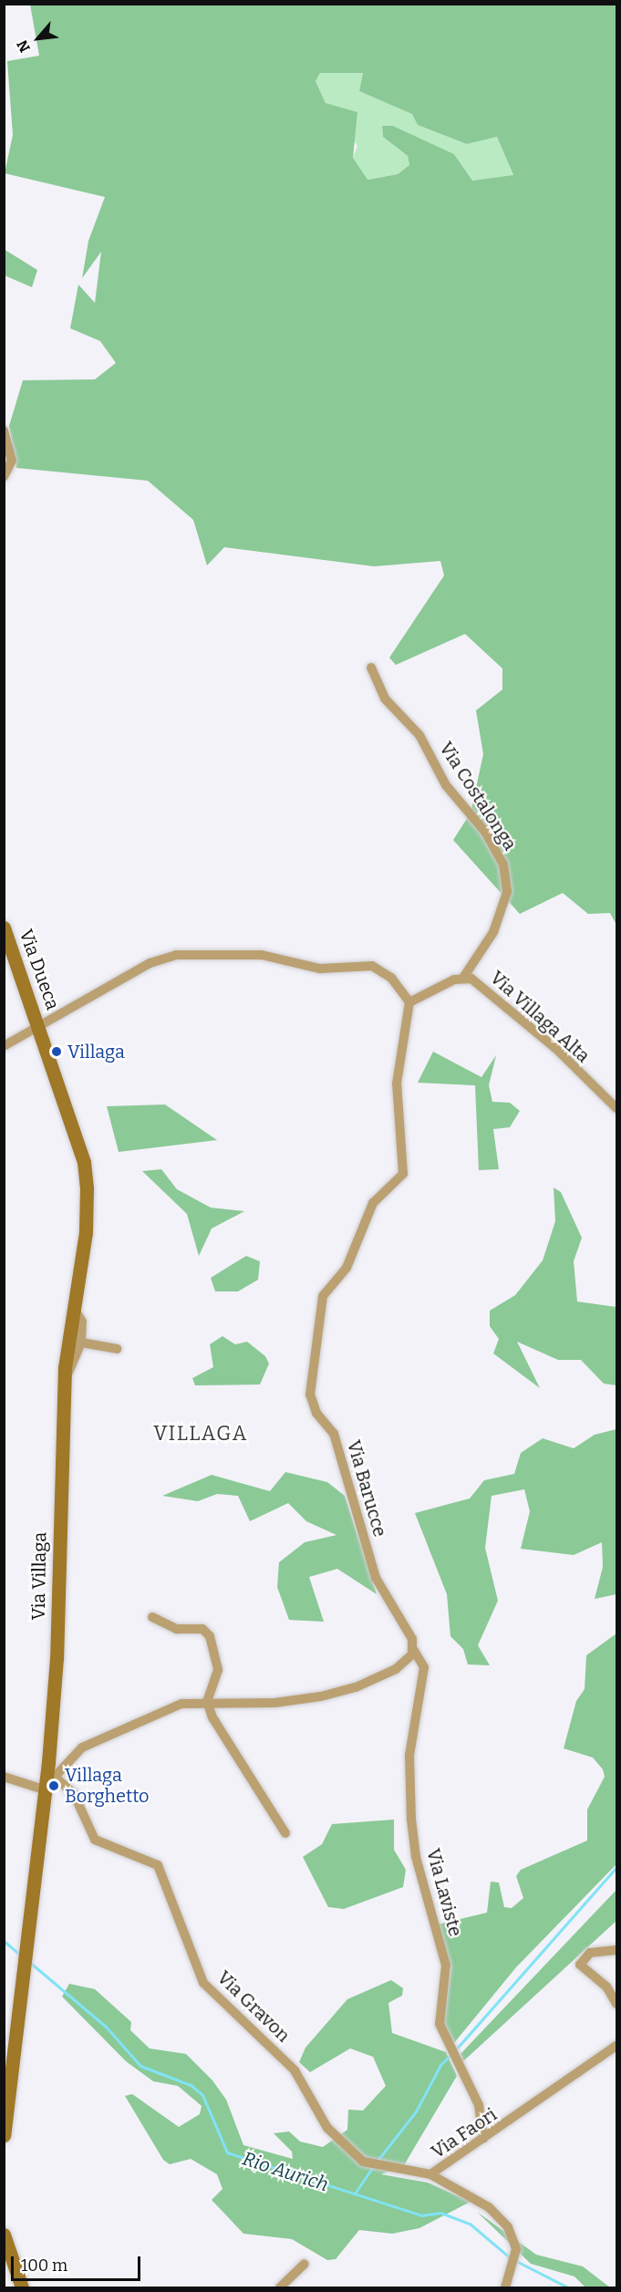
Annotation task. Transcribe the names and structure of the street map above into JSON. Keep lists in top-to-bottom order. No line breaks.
{"streets":{"street":["Via Costalonga","Via Dueca","Via Villaga Alta","Via Barucce","Via Villaga","Via Laviste","Via Gravon","Via Faori"]},"crossings":[["Via Costalonga","Via Villaga Alta"],["Via Dueca","Via Villaga"],["Via Barucce","Via Laviste"],["Via Villaga","Via Gravon"],["Via Laviste","Via Faori"],["Via Gravon","Via Faori"]],"districts":["VILLAGA"],"water":["Rio Aurich"],"places":["Villaga","Villaga Borghetto"],"scale_bar":"100 m","north":"bottom left"}
